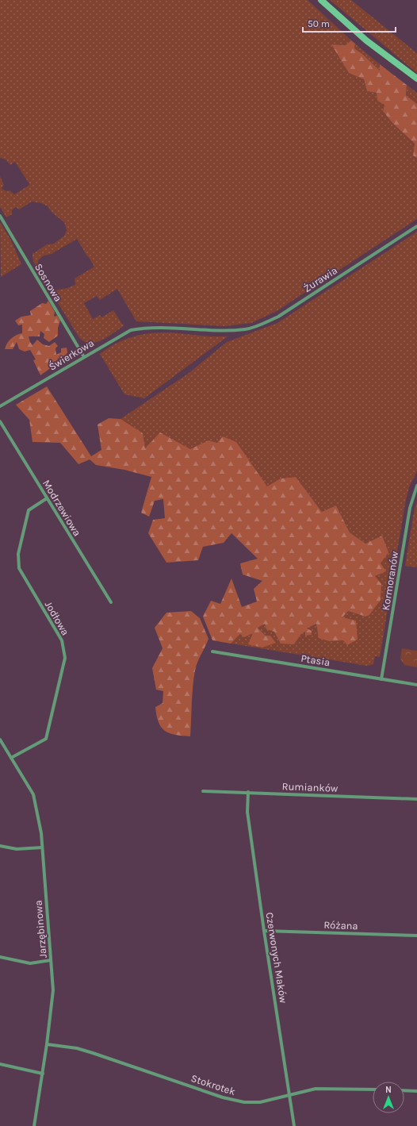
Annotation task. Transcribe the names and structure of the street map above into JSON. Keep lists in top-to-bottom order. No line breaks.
{"streets":{"street":["Żurawia","Sosnowa","Świerkowa","Modrzewiowa","Kormoranów","Jodłowa","Ptasia","Rumianków","Różana","Jarzębinowa","Czerwonych Maków","Stokrotek"]},"crossings":[["Żurawia","Świerkowa"],["Sosnowa","Świerkowa"],["Modrzewiowa","Jodłowa"],["Kormoranów","Ptasia"],["Jodłowa","Jarzębinowa"],["Rumianków","Czerwonych Maków"],["Różana","Czerwonych Maków"],["Jarzębinowa","Stokrotek"],["Czerwonych Maków","Stokrotek"]],"scale_bar":"50 m","north":"top"}
